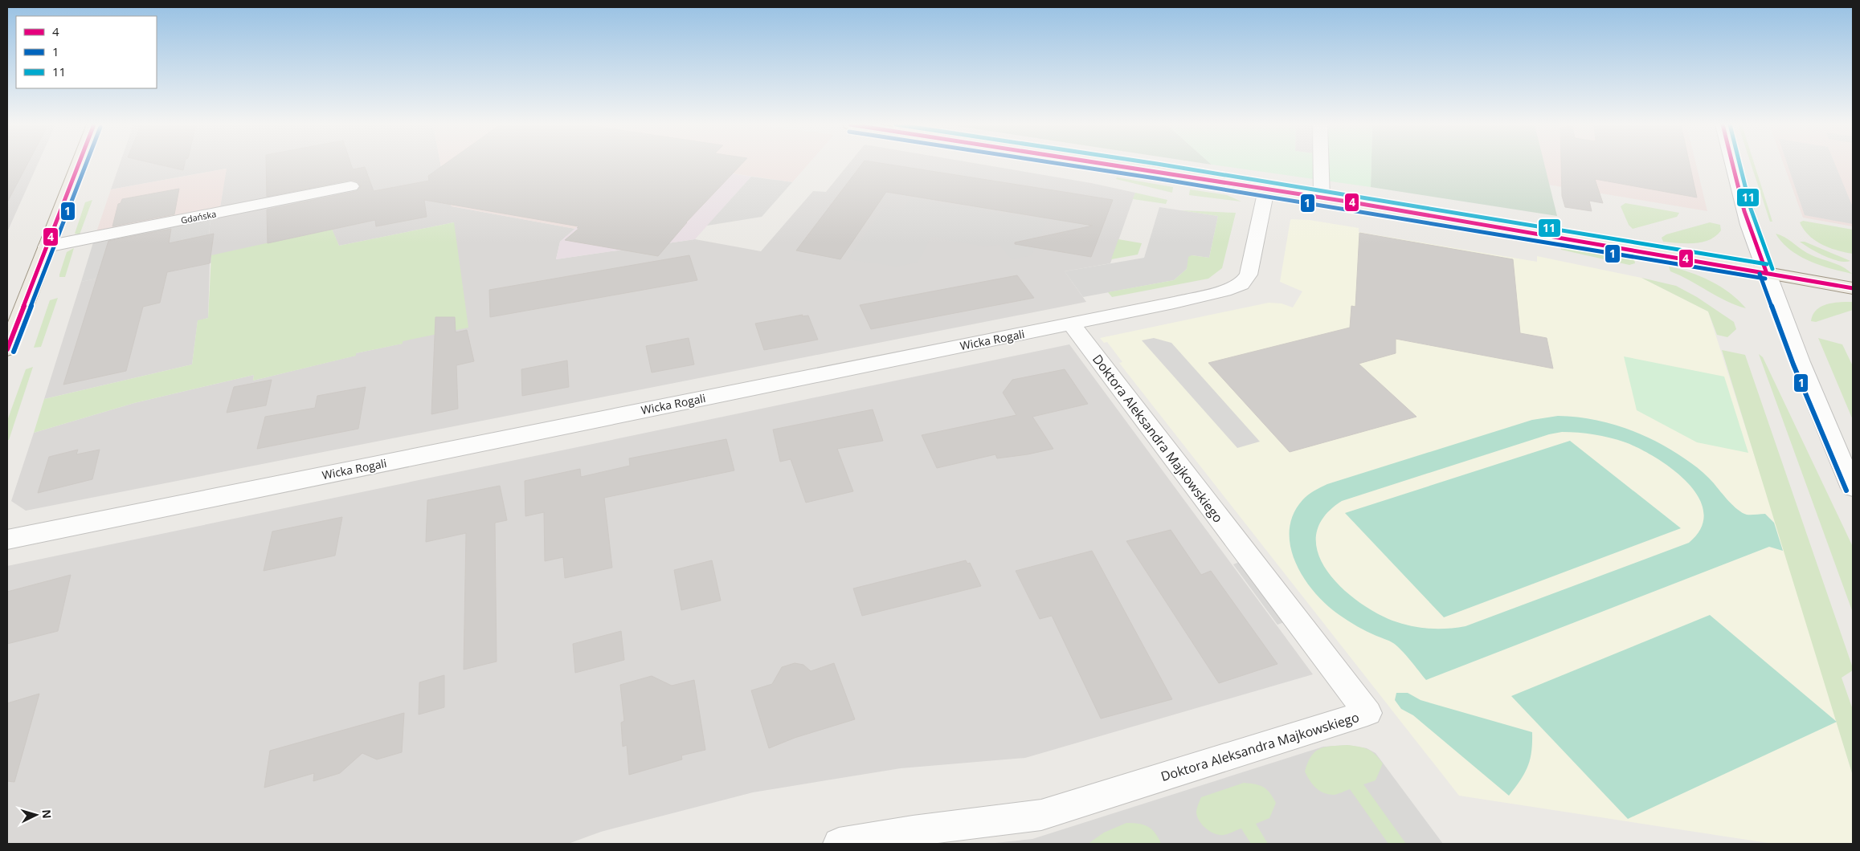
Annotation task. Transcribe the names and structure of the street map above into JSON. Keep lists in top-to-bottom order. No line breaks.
{"streets":{"street":["Gdańska","Wicka Rogali","Doktora Aleksandra Majkowskiego"]},"crossings":[["Wicka Rogali","Doktora Aleksandra Majkowskiego"]],"lines":["transit line 4","transit line 1","transit line 11"],"legend":["4","1","11"],"north":"right"}
